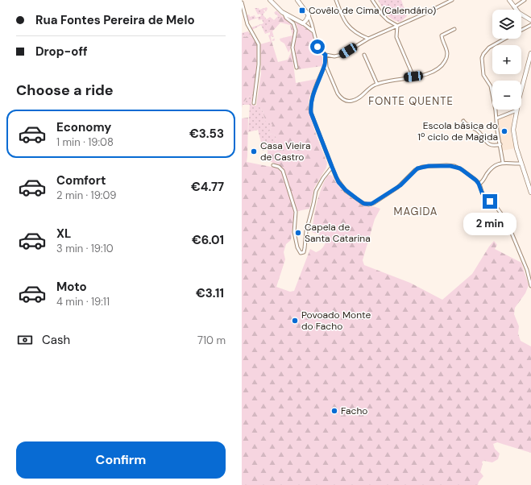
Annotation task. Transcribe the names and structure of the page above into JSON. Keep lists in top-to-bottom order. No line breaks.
{"districts":["FONTE QUENTE","MAGIDA"],"places":{"transit":["Covêlo de Cima (Calendário)"],"other":["Escola básica do 1º ciclo de Magida","Casa Vieira de Castro","Capela de Santa Catarina","Povoado Monte do Facho","Facho"]},"page":{"banner":["Rua Fontes Pereira de Melo","Drop-off"],"map_buttons":["+","−"],"heading":"Choose a ride","list":[{"name":"Economy","note":"1 min · 19:08","value":"€3.53"},{"name":"Comfort","note":"2 min · 19:09","value":"€4.77"},{"name":"XL","note":"3 min · 19:10","value":"€6.01"},{"name":"Moto","note":"4 min · 19:11","value":"€3.11"}],"bubble":"2 min","pay":["Cash","710 m"],"buttons":"Confirm"}}
